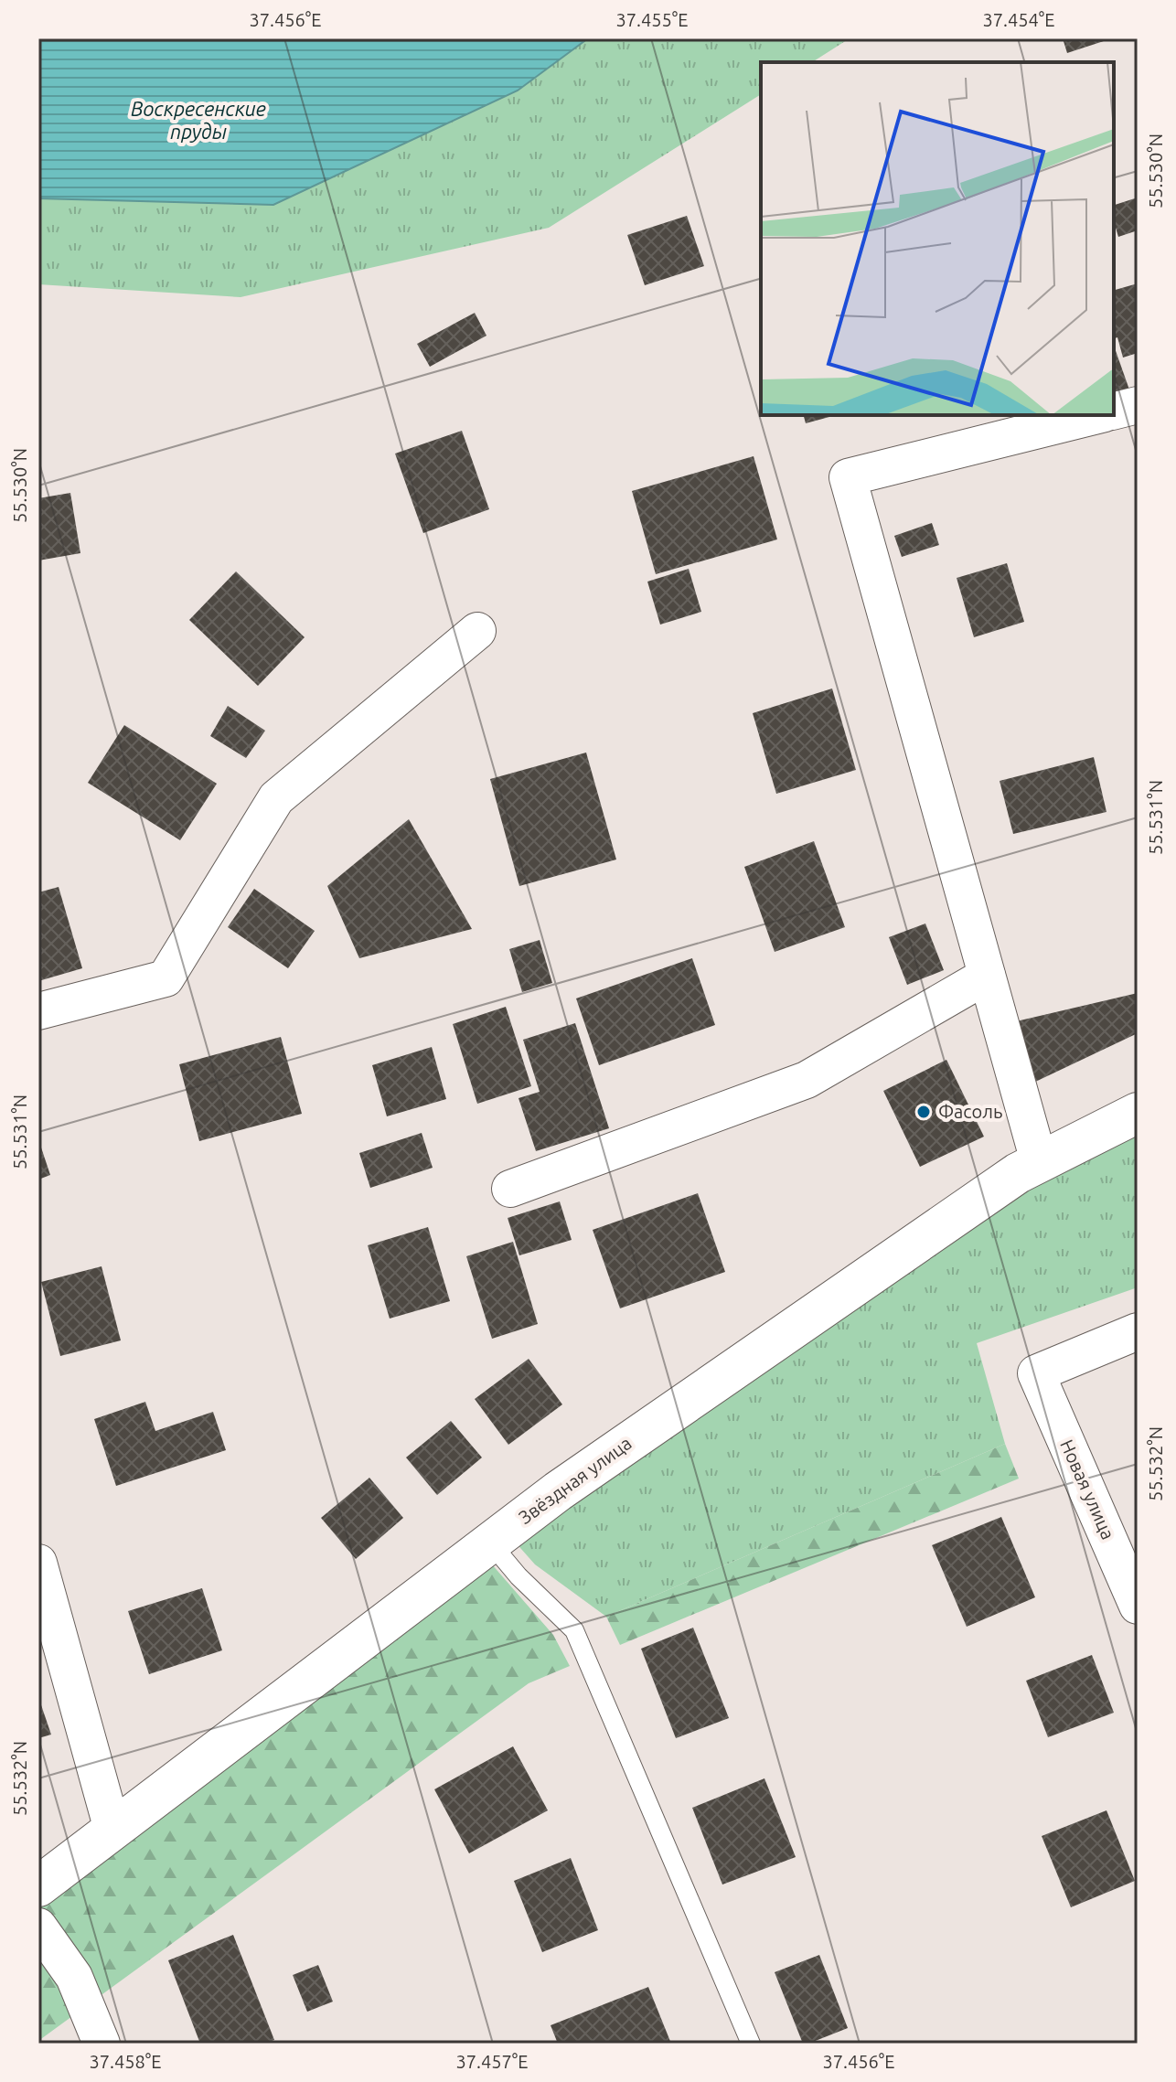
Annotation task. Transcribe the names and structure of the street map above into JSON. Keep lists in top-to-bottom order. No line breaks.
{"streets":{"street":["Звёздная улица","Новая улица"]},"water":["Воскресенские пруды"],"places":["Фасоль"],"coordinates":["37.456°E","37.455°E","37.454°E","55.530°N","55.531°N","55.532°N","37.458°E","37.457°E"]}
